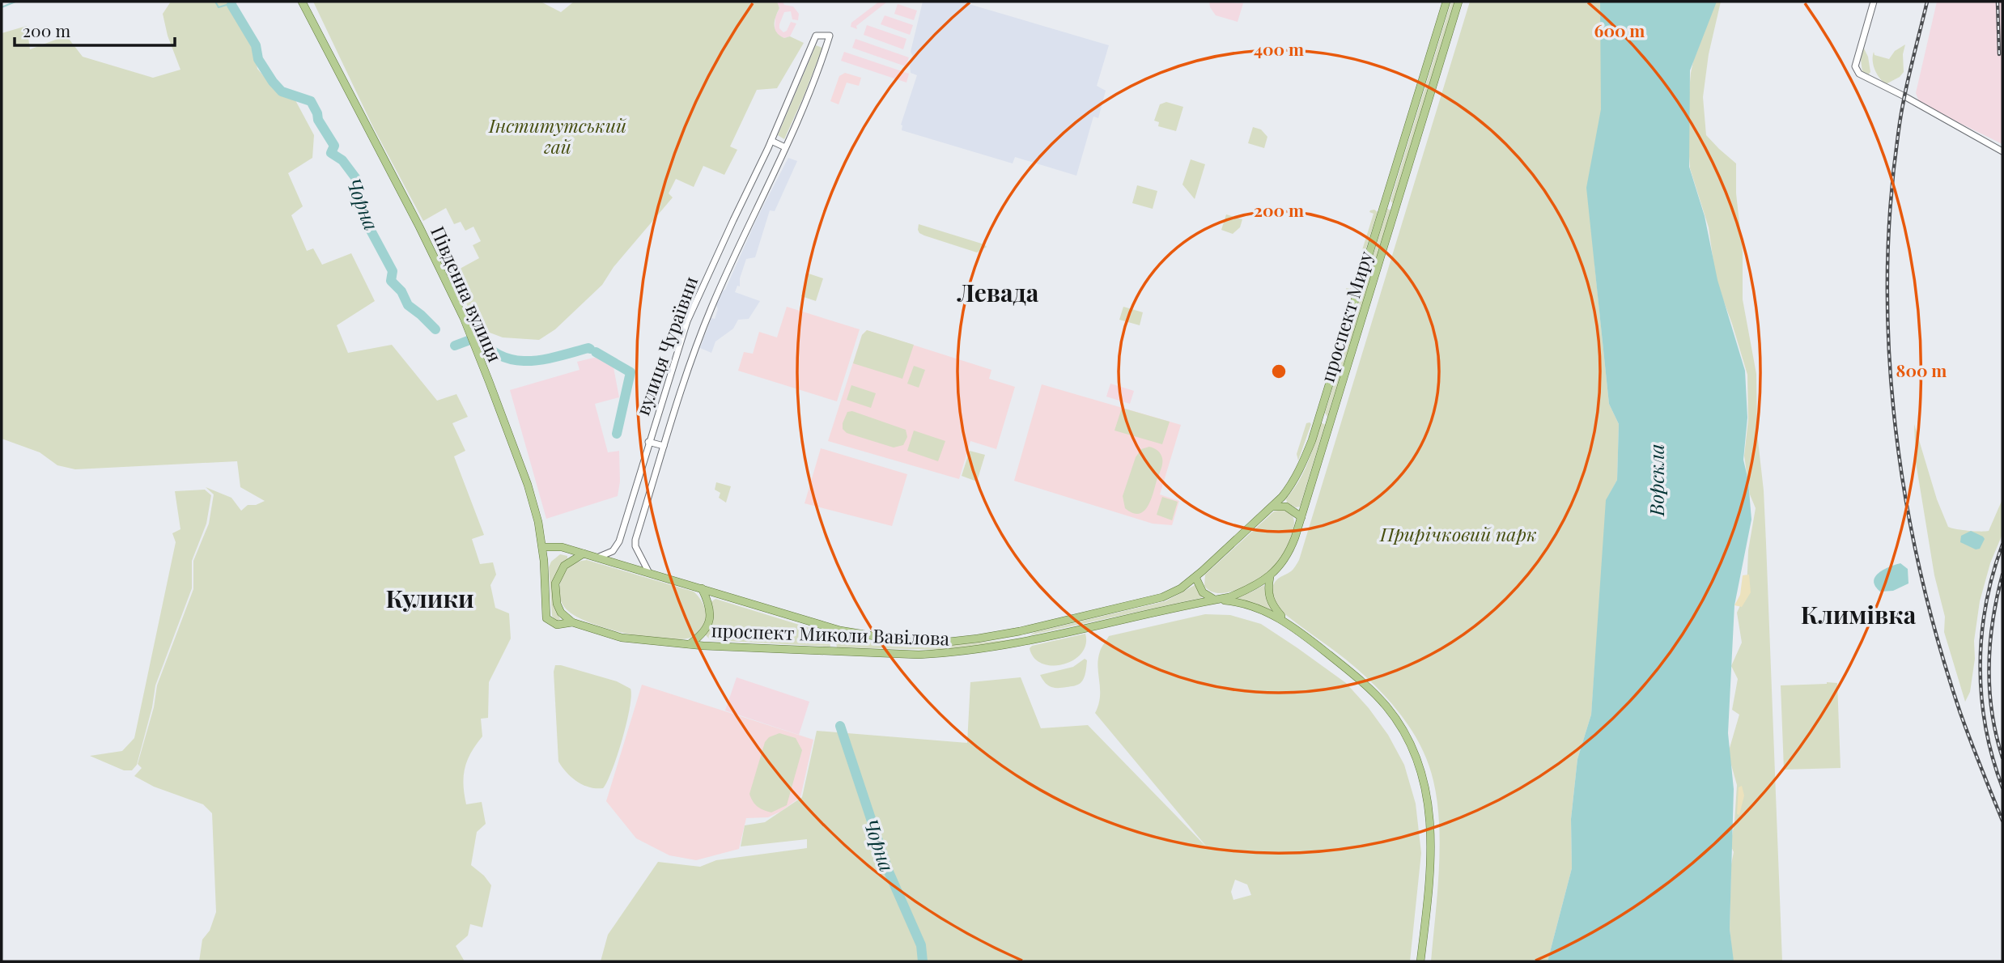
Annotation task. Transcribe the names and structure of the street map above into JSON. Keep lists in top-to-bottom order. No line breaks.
{"streets":{"main road":["Південна вулиця","проспект Миру","проспект Миколи Вавілова"],"street":["вулиця Чураївни"]},"crossings":[["Південна вулиця","проспект Миколи Вавілова"],["проспект Миру","проспект Миколи Вавілова"],["вулиця Чураївни","проспект Миколи Вавілова"]],"districts":["Левада","Кулики","Климівка"],"water":["Чорна","Ворскла"],"parks":["Інститутський гай","Прирічковий парк"],"scale_bar":"200 m","rings":["600 m","400 m","200 m","800 m"]}
